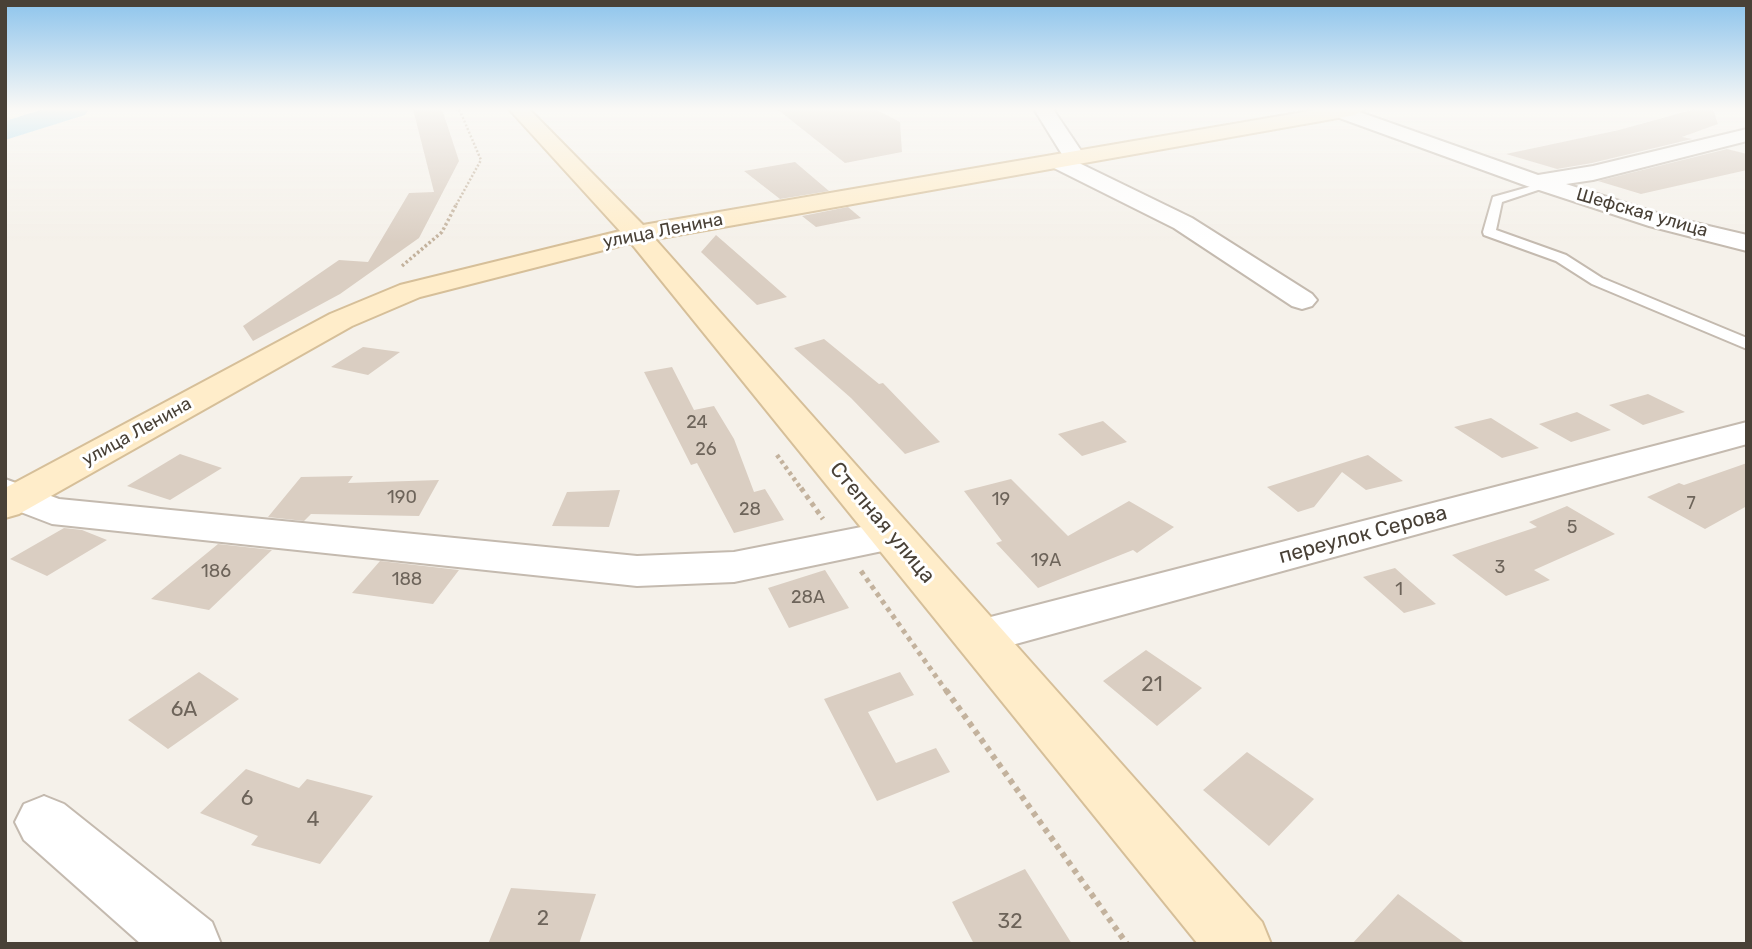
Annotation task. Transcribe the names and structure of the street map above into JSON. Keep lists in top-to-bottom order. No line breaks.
{"streets":{"street":["Шефская улица","улица Ленина","Степная улица","переулок Серова"]},"crossings":[["улица Ленина","Степная улица"],["Степная улица","переулок Серова"]],"house_numbers":["24","26","190","19","7","28","5","19А","3","186","188","1","28А","21","6А","6","4","2","32"]}
